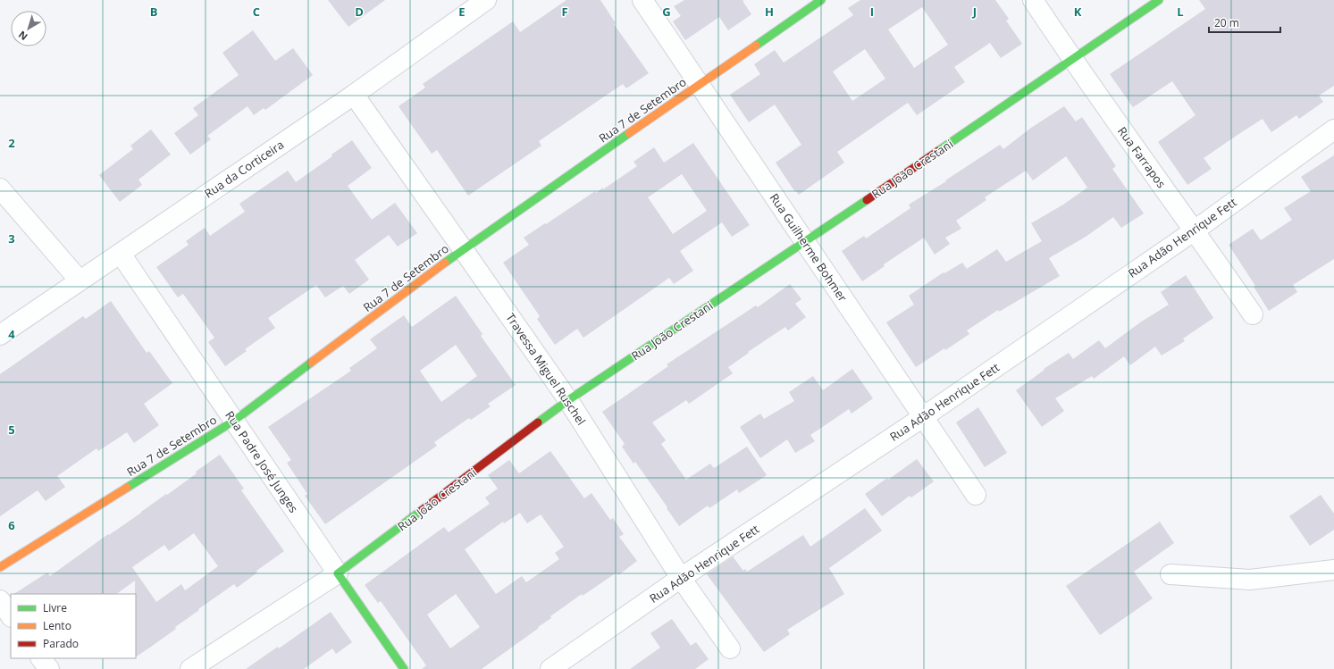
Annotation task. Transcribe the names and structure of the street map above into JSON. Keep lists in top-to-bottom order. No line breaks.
{"streets":{"street":["Rua 7 de Setembro","Rua Farrapos","Rua da Corticeira","Rua João Crestani","Rua Adão Henrique Fett","Rua Guilherme Bohmer","Travessa Miguel Ruschel","Rua Padre José Junges"]},"crossings":[["Rua 7 de Setembro","Rua Guilherme Bohmer"],["Rua 7 de Setembro","Travessa Miguel Ruschel"],["Rua 7 de Setembro","Rua Padre José Junges"],["Rua Farrapos","Rua João Crestani"],["Rua Farrapos","Rua Adão Henrique Fett"],["Rua da Corticeira","Travessa Miguel Ruschel"],["Rua da Corticeira","Rua Padre José Junges"],["Rua João Crestani","Rua Guilherme Bohmer"],["Rua João Crestani","Travessa Miguel Ruschel"],["Rua João Crestani","Rua Padre José Junges"],["Rua Adão Henrique Fett","Rua Guilherme Bohmer"],["Rua Adão Henrique Fett","Travessa Miguel Ruschel"]],"legend":["Livre","Lento","Parado"],"scale_bar":"20 m","north":"bottom left","grid":{"columns":["B","C","D","E","F","G","H","I","J","K","L"],"rows":["2","3","4","5","6"]}}
